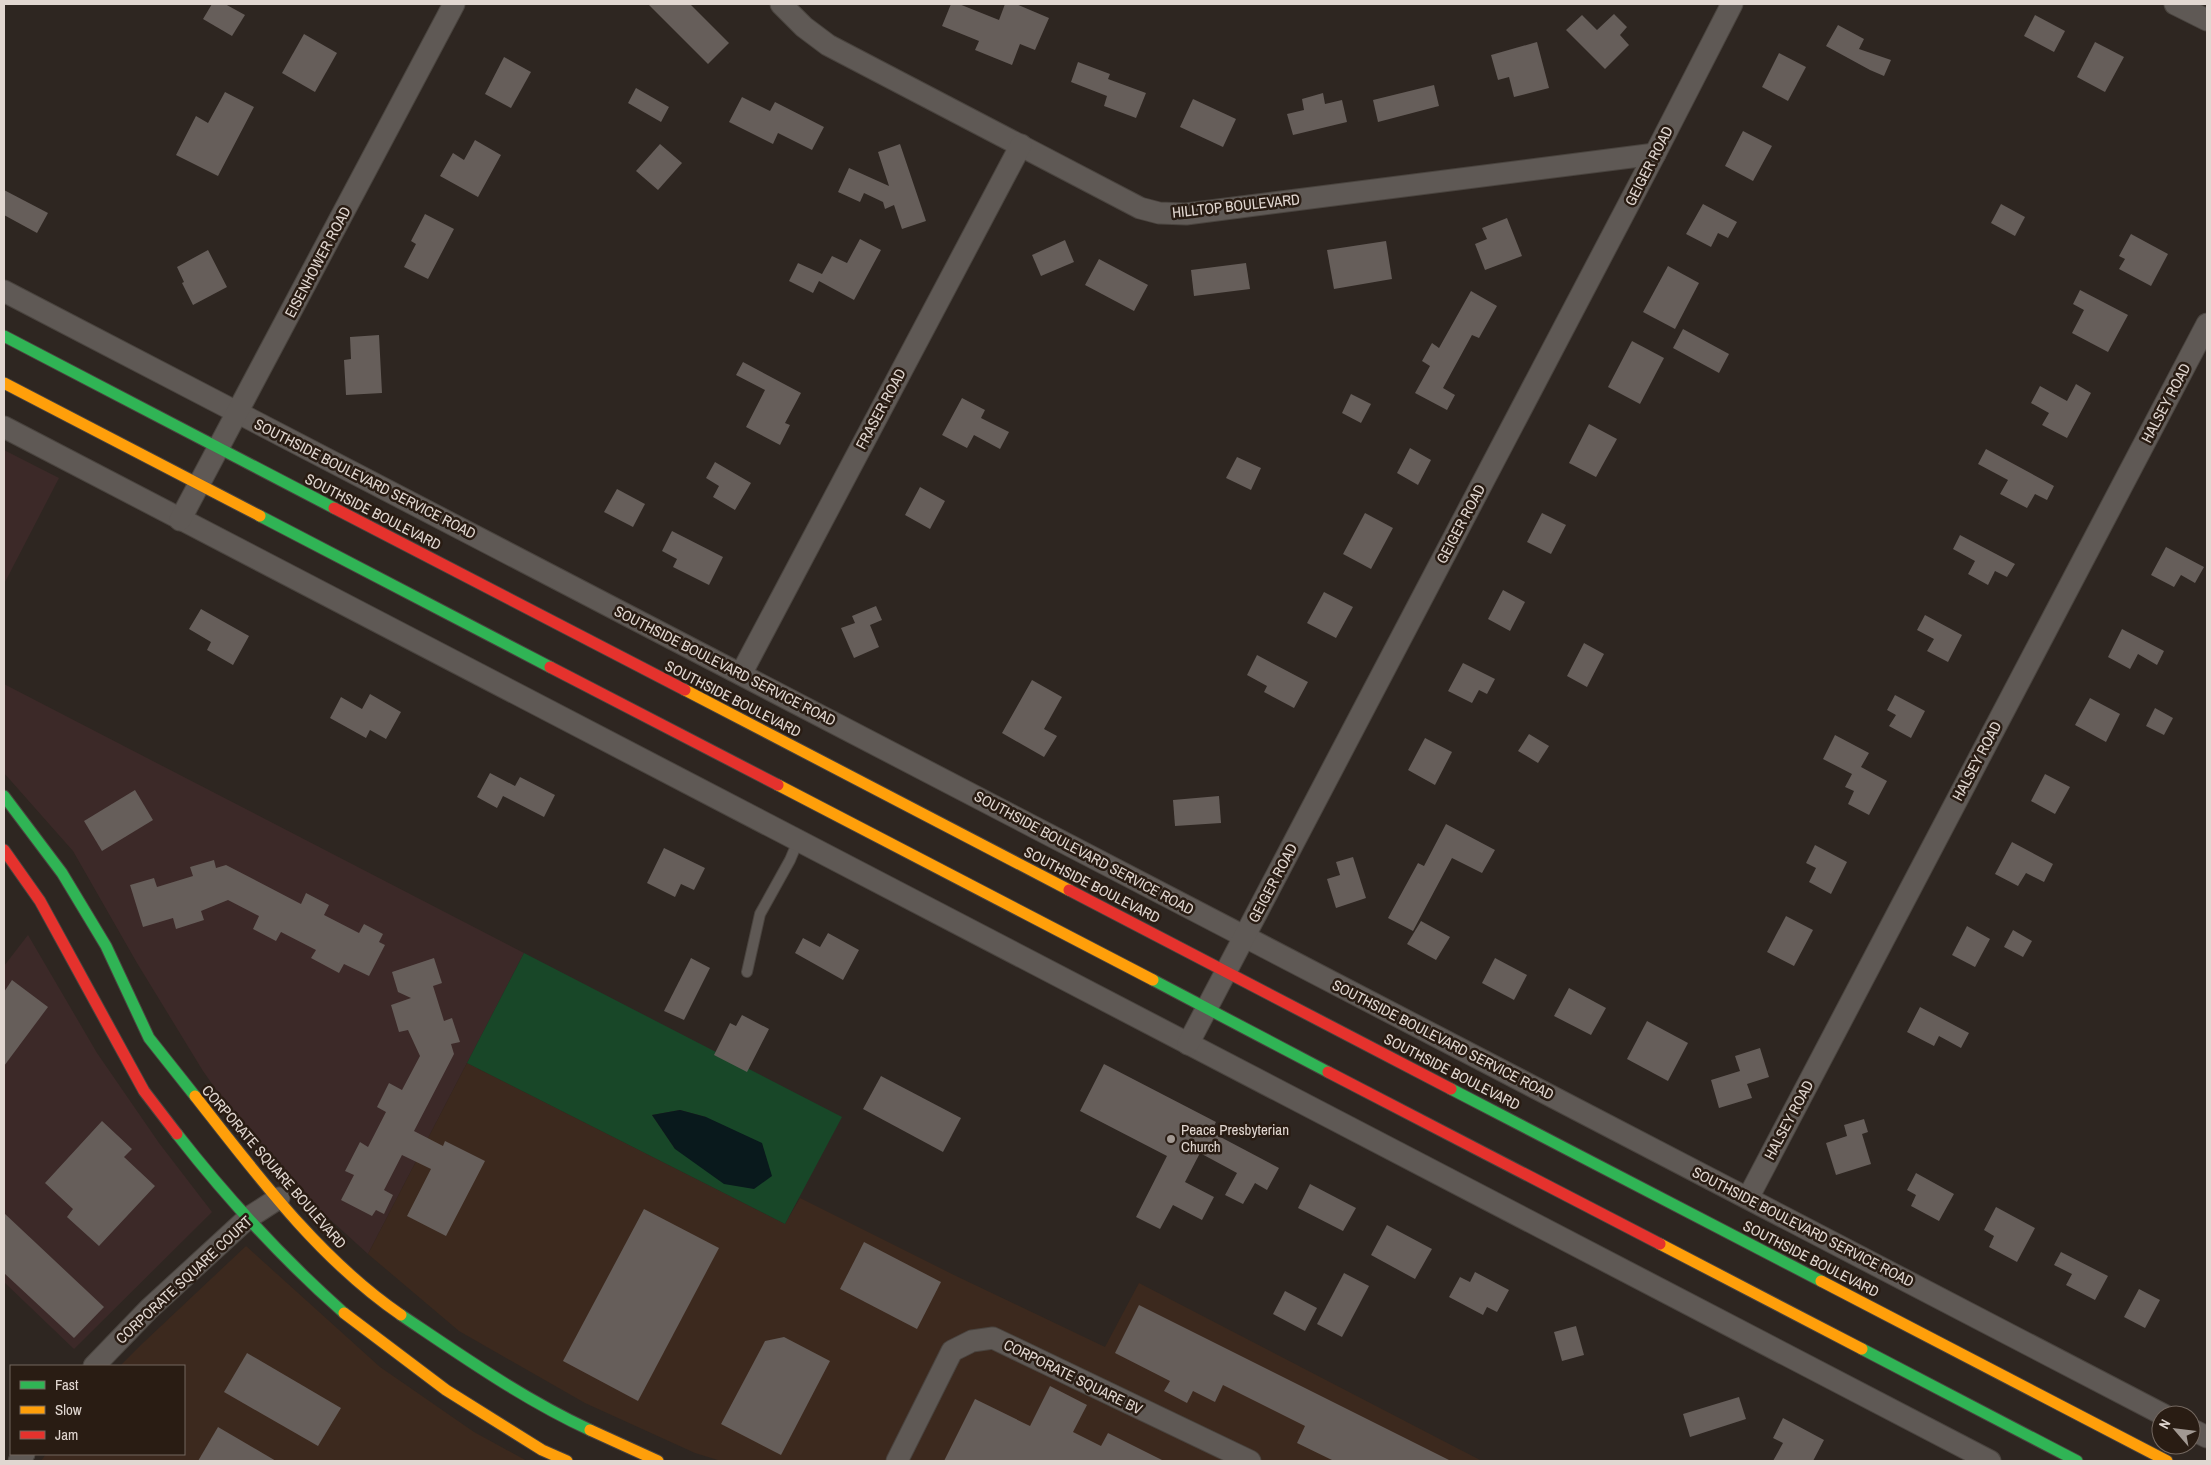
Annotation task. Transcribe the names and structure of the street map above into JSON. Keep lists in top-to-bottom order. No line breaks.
{"streets":{"main road":["SOUTHSIDE BOULEVARD","CORPORATE SQUARE BOULEVARD"],"street":["GEIGER ROAD","HILLTOP BOULEVARD","EISENHOWER ROAD","HALSEY ROAD","FRASER ROAD","SOUTHSIDE BOULEVARD SERVICE ROAD","CORPORATE SQUARE COURT","CORPORATE SQUARE BV"]},"crossings":[["GEIGER ROAD","HILLTOP BOULEVARD"],["GEIGER ROAD","SOUTHSIDE BOULEVARD SERVICE ROAD"],["GEIGER ROAD","SOUTHSIDE BOULEVARD"],["HILLTOP BOULEVARD","FRASER ROAD"],["EISENHOWER ROAD","SOUTHSIDE BOULEVARD SERVICE ROAD"],["EISENHOWER ROAD","SOUTHSIDE BOULEVARD"],["HALSEY ROAD","SOUTHSIDE BOULEVARD SERVICE ROAD"],["FRASER ROAD","SOUTHSIDE BOULEVARD SERVICE ROAD"],["CORPORATE SQUARE BOULEVARD","CORPORATE SQUARE COURT"]],"places":["Peace Presbyterian Church"],"legend":["Fast","Slow","Jam"],"north":"top left"}
